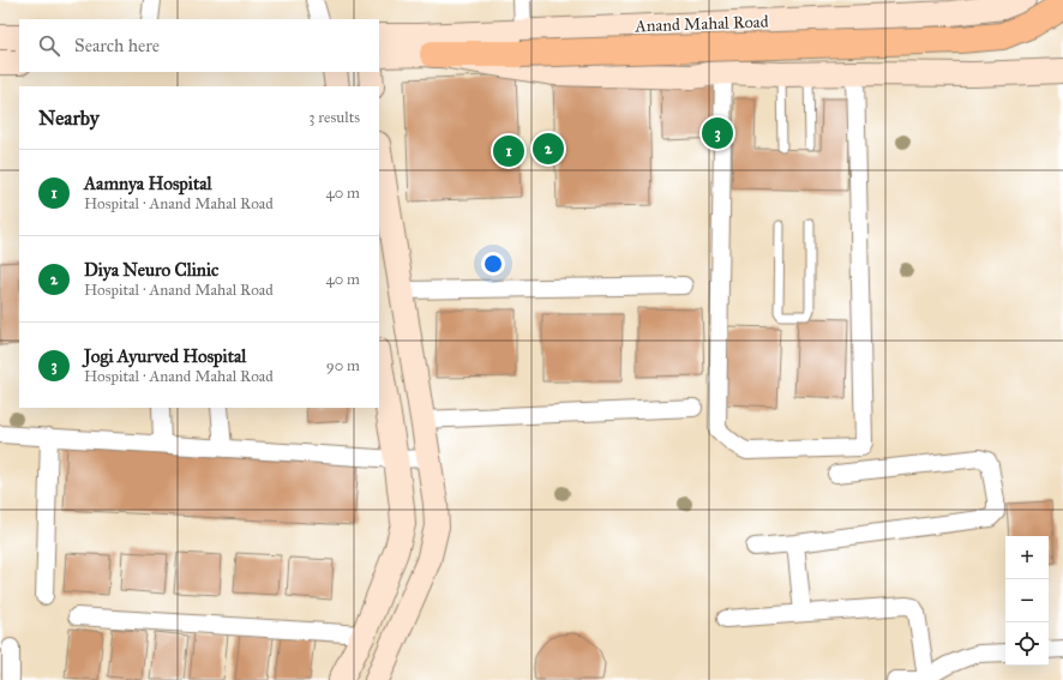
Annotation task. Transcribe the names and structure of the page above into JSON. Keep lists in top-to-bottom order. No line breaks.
{"streets":{"main road":["Anand Mahal Road"]},"page":{"search":"Search here","heading":["Nearby","3 results"],"pins":["3","2","1"],"list":[{"mark":"1","name":"Aamnya Hospital","note":"Hospital · Anand Mahal Road","value":"40 m"},{"mark":"2","name":"Diya Neuro Clinic","note":"Hospital · Anand Mahal Road","value":"40 m"},{"mark":"3","name":"Jogi Ayurved Hospital","note":"Hospital · Anand Mahal Road","value":"90 m"}],"map_buttons":["+","−"]}}
